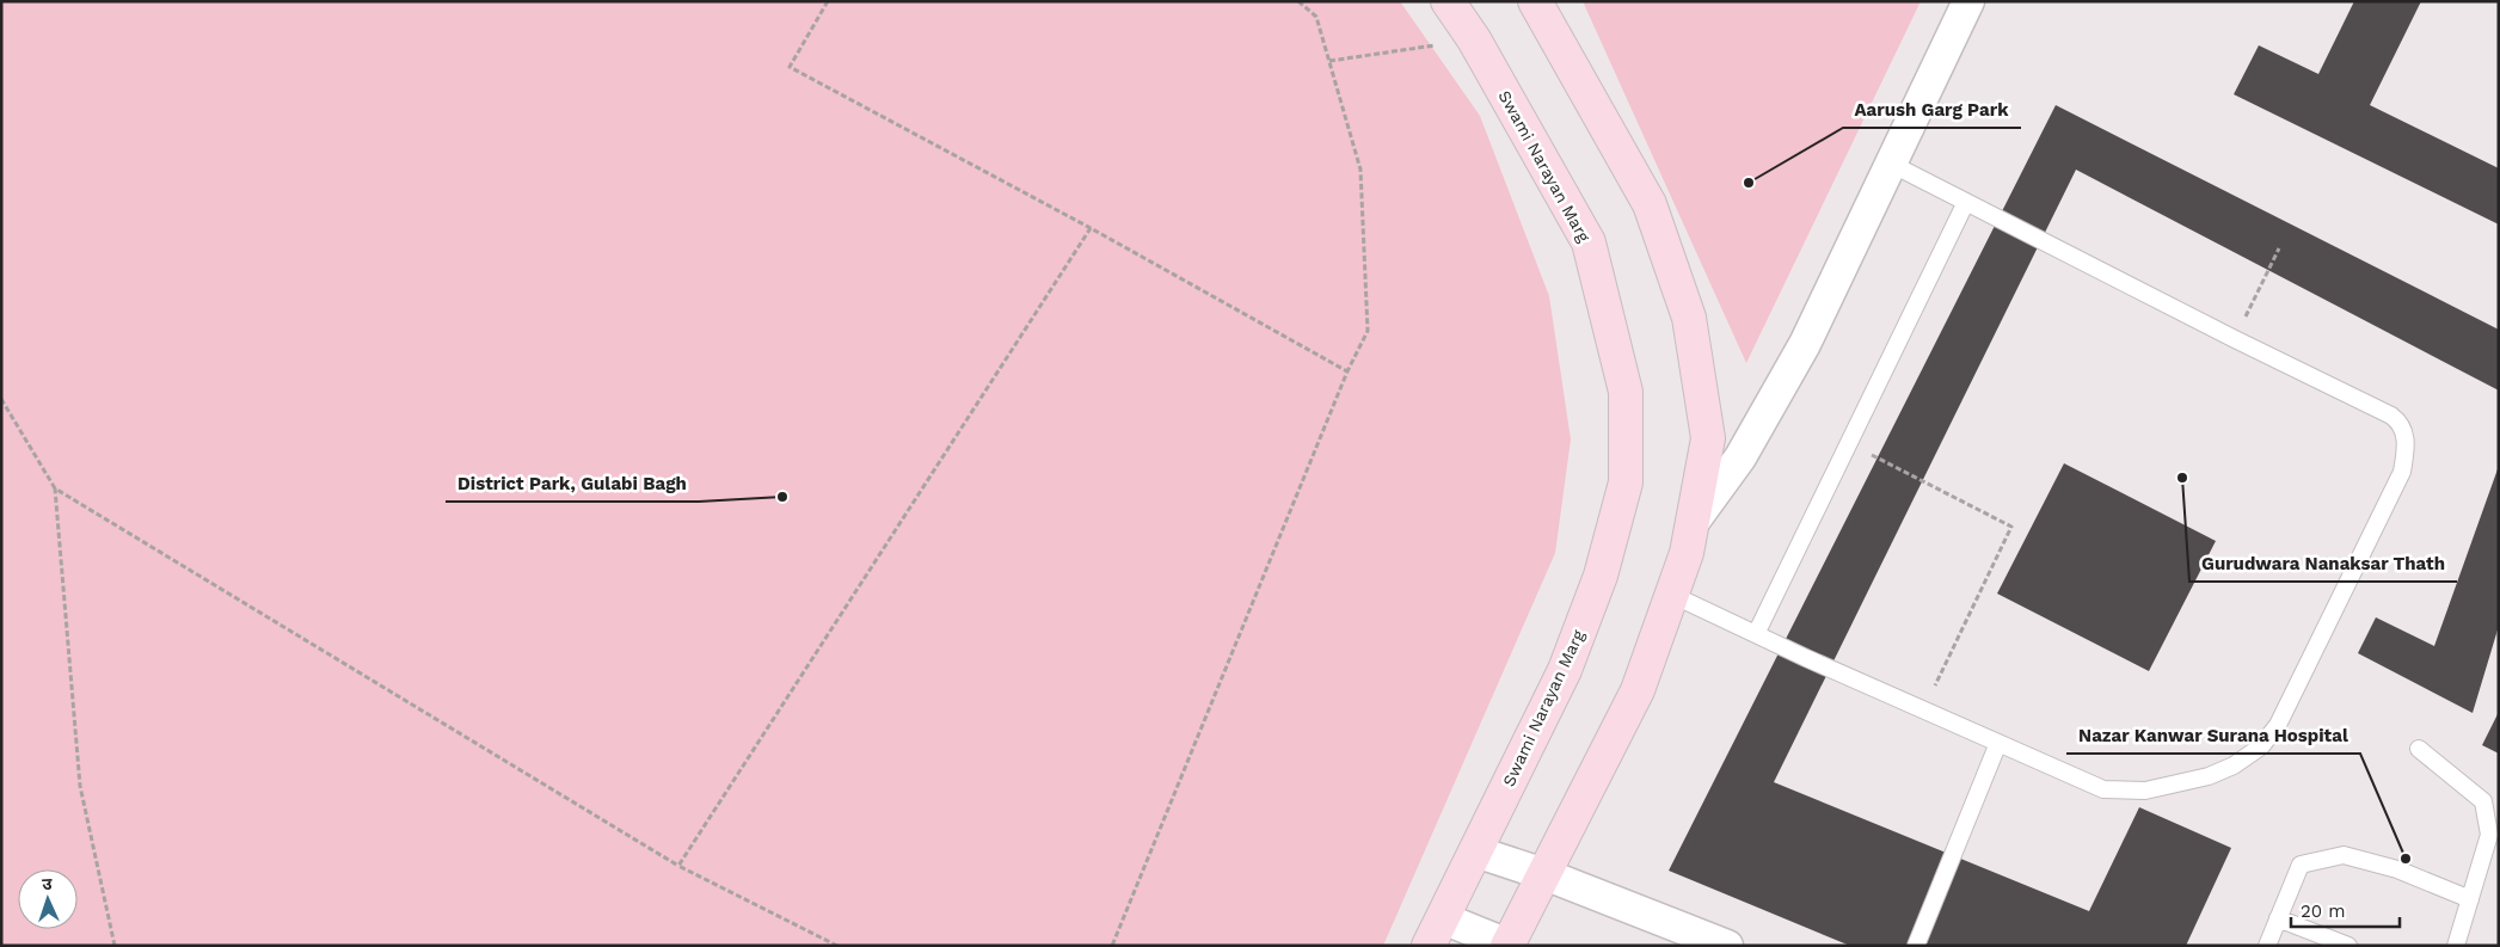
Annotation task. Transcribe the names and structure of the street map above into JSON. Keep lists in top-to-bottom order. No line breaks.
{"streets":{"main road":["Swami Narayan Marg"]},"places":["Aarush Garg Park","Gurudwara Nanaksar Thath","District Park, Gulabi Bagh","Nazar Kanwar Surana Hospital"],"scale_bar":"20 m","north":"top"}
